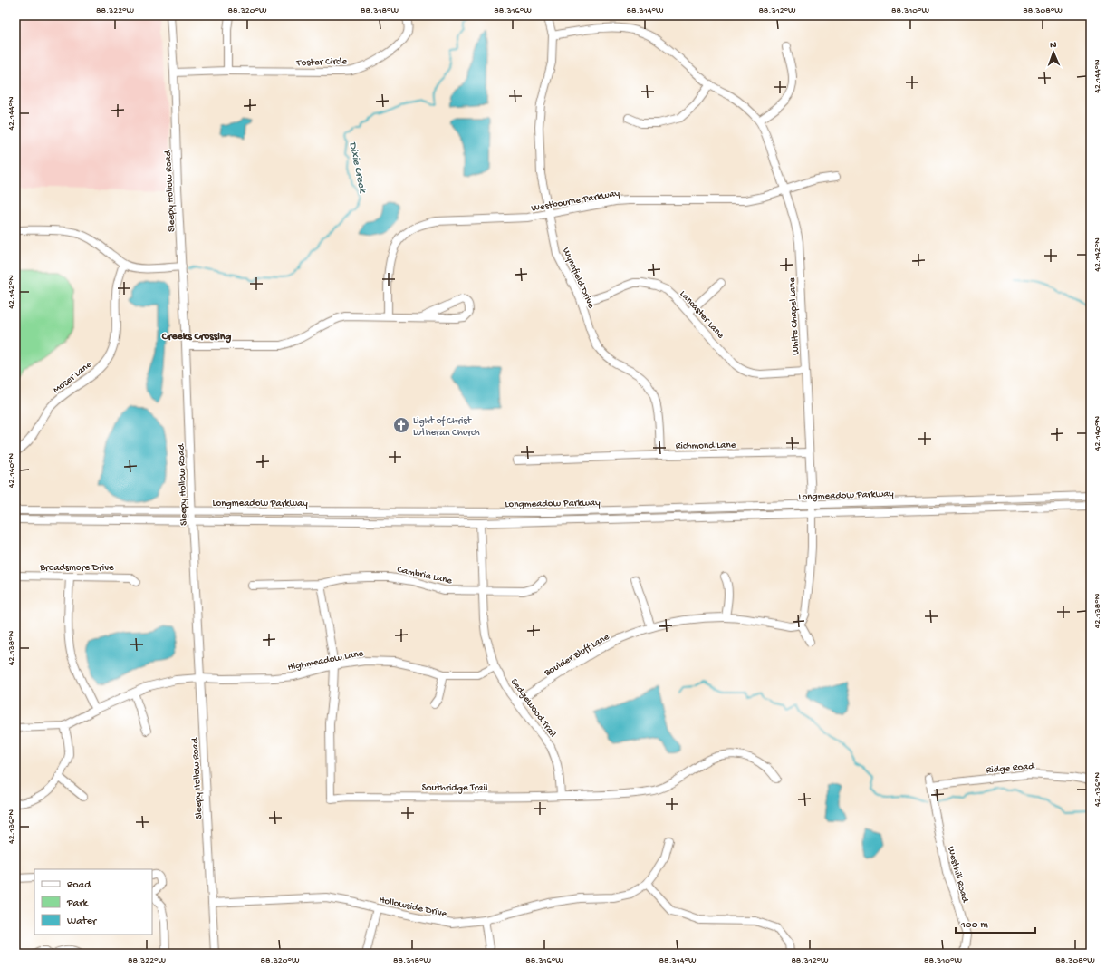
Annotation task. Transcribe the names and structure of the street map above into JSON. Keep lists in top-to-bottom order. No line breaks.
{"streets":{"street":["Foster Circle","Sleepy Hollow Road","Westbourne Parkway","Wynnfield Drive","Lancaster Lane","White Chapel Lane","Moser Lane","Richmond Lane","Longmeadow Parkway","Broadsmore Drive","Cambria Lane","Boulder Bluff Lane","Highmeadow Lane","Sedgewood Trail","Ridge Road","Southridge Trail","Westhill Road","Hollowside Drive"]},"crossings":[["Foster Circle","Sleepy Hollow Road"],["Sleepy Hollow Road","Longmeadow Parkway"],["Sleepy Hollow Road","Highmeadow Lane"],["Sleepy Hollow Road","Hollowside Drive"],["Westbourne Parkway","Wynnfield Drive"],["Westbourne Parkway","White Chapel Lane"],["Wynnfield Drive","Lancaster Lane"],["Wynnfield Drive","White Chapel Lane"],["Wynnfield Drive","Richmond Lane"],["Lancaster Lane","White Chapel Lane"],["White Chapel Lane","Richmond Lane"],["White Chapel Lane","Longmeadow Parkway"],["White Chapel Lane","Boulder Bluff Lane"],["Longmeadow Parkway","Sedgewood Trail"],["Cambria Lane","Sedgewood Trail"],["Cambria Lane","Southridge Trail"],["Boulder Bluff Lane","Sedgewood Trail"],["Highmeadow Lane","Sedgewood Trail"],["Highmeadow Lane","Southridge Trail"],["Sedgewood Trail","Southridge Trail"],["Ridge Road","Westhill Road"]],"districts":["Creeks Crossing"],"water":["Dixie Creek"],"places":{"church":["Light of Christ Lutheran Church"]},"legend":["Road","Park","Water"],"scale_bar":"100 m","north":"top","coordinates":["88.322°W","88.320°W","88.318°W","88.316°W","88.314°W","88.312°W","88.310°W","88.308°W","42.144°N","42.142°N","42.140°N","42.138°N","42.136°N"]}
